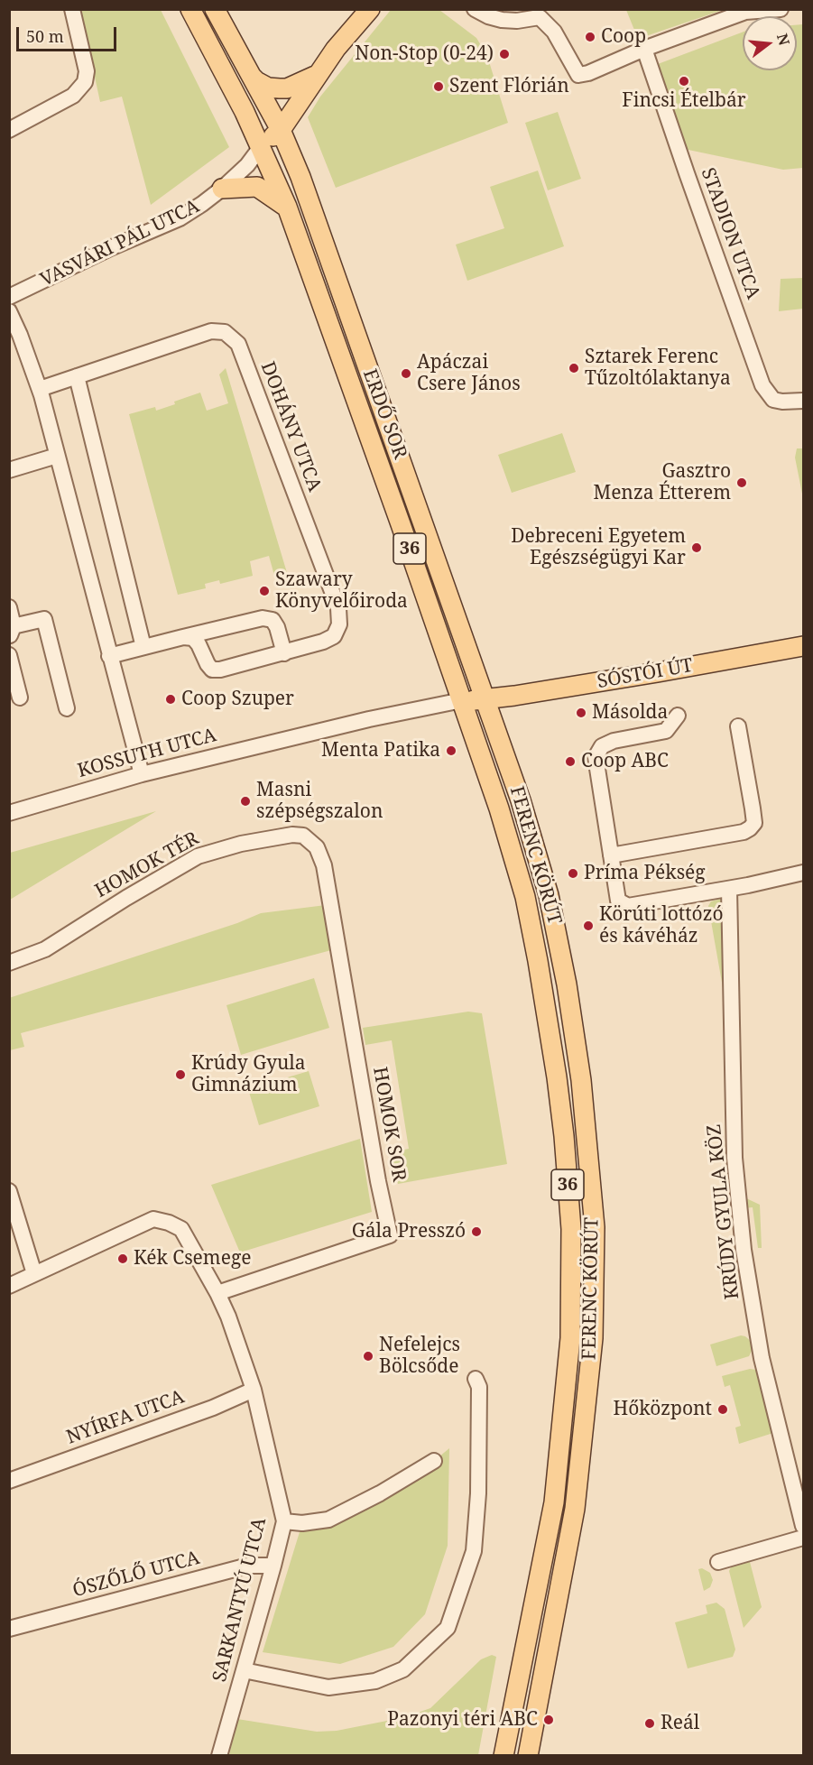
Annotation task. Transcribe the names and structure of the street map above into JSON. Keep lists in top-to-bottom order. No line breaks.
{"streets":{"main road":["VASVÁRI PÁL UTCA","ERDŐ SOR","36","SÓSTÓI ÚT","FERENC KÖRÚT"],"street":["STADION UTCA","DOHÁNY UTCA","KOSSUTH UTCA","HOMOK TÉR","HOMOK SOR","KRÚDY GYULA KÖZ","NYÍRFA UTCA","ÓSZŐLŐ UTCA","SARKANTYÚ UTCA"]},"crossings":[["VASVÁRI PÁL UTCA","ERDŐ SOR"],["VASVÁRI PÁL UTCA","36"],["ERDŐ SOR","36"],["ERDŐ SOR","SÓSTÓI ÚT"],["ERDŐ SOR","KOSSUTH UTCA"],["ERDŐ SOR","FERENC KÖRÚT"],["SÓSTÓI ÚT","KOSSUTH UTCA"],["SÓSTÓI ÚT","FERENC KÖRÚT"],["KOSSUTH UTCA","FERENC KÖRÚT"],["HOMOK TÉR","HOMOK SOR"],["HOMOK SOR","SARKANTYÚ UTCA"],["NYÍRFA UTCA","SARKANTYÚ UTCA"],["ÓSZŐLŐ UTCA","SARKANTYÚ UTCA"]],"places":["Coop","Non-Stop (0-24)","Fincsi Ételbár","Szent Flórián","Sztarek Ferenc Tűzoltólaktanya","Apáczai Csere János","Gasztro Menza Étterem","Debreceni Egyetem Egészségügyi Kar","Szawary Könyvelőiroda","Coop Szuper","Másolda","Menta Patika","Coop ABC","Masni szépségszalon","Príma Pékség","Körúti lottózó és kávéház","Krúdy Gyula Gimnázium","Gála Presszó","Kék Csemege","Nefelejcs Bölcsőde","Hőközpont","Pazonyi téri ABC","Reál"],"scale_bar":"50 m","north":"right"}
